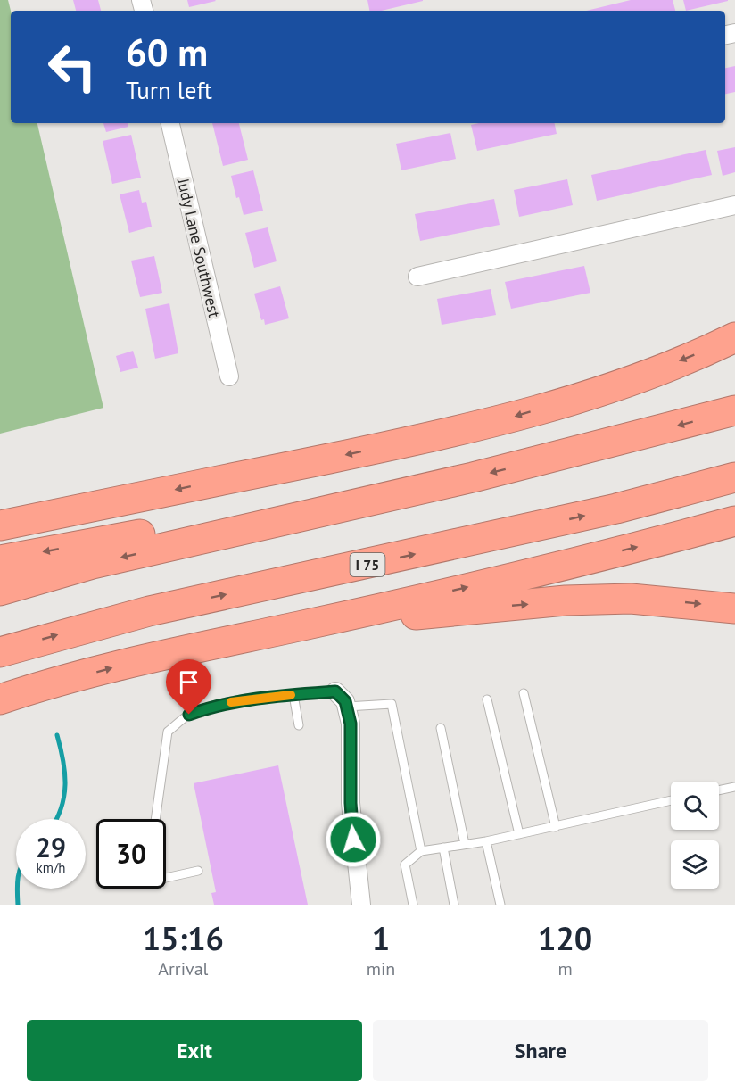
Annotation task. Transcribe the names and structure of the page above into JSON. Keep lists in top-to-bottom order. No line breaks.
{"streets":{"highway":["I 75"],"street":["Judy Lane Southwest"]},"page":{"turn":["60 m","Turn left"],"speed":"29 km/h","limit":"30","eta":["15:16","Arrival","1","min","120","m"],"buttons":["Exit","Share"]}}
